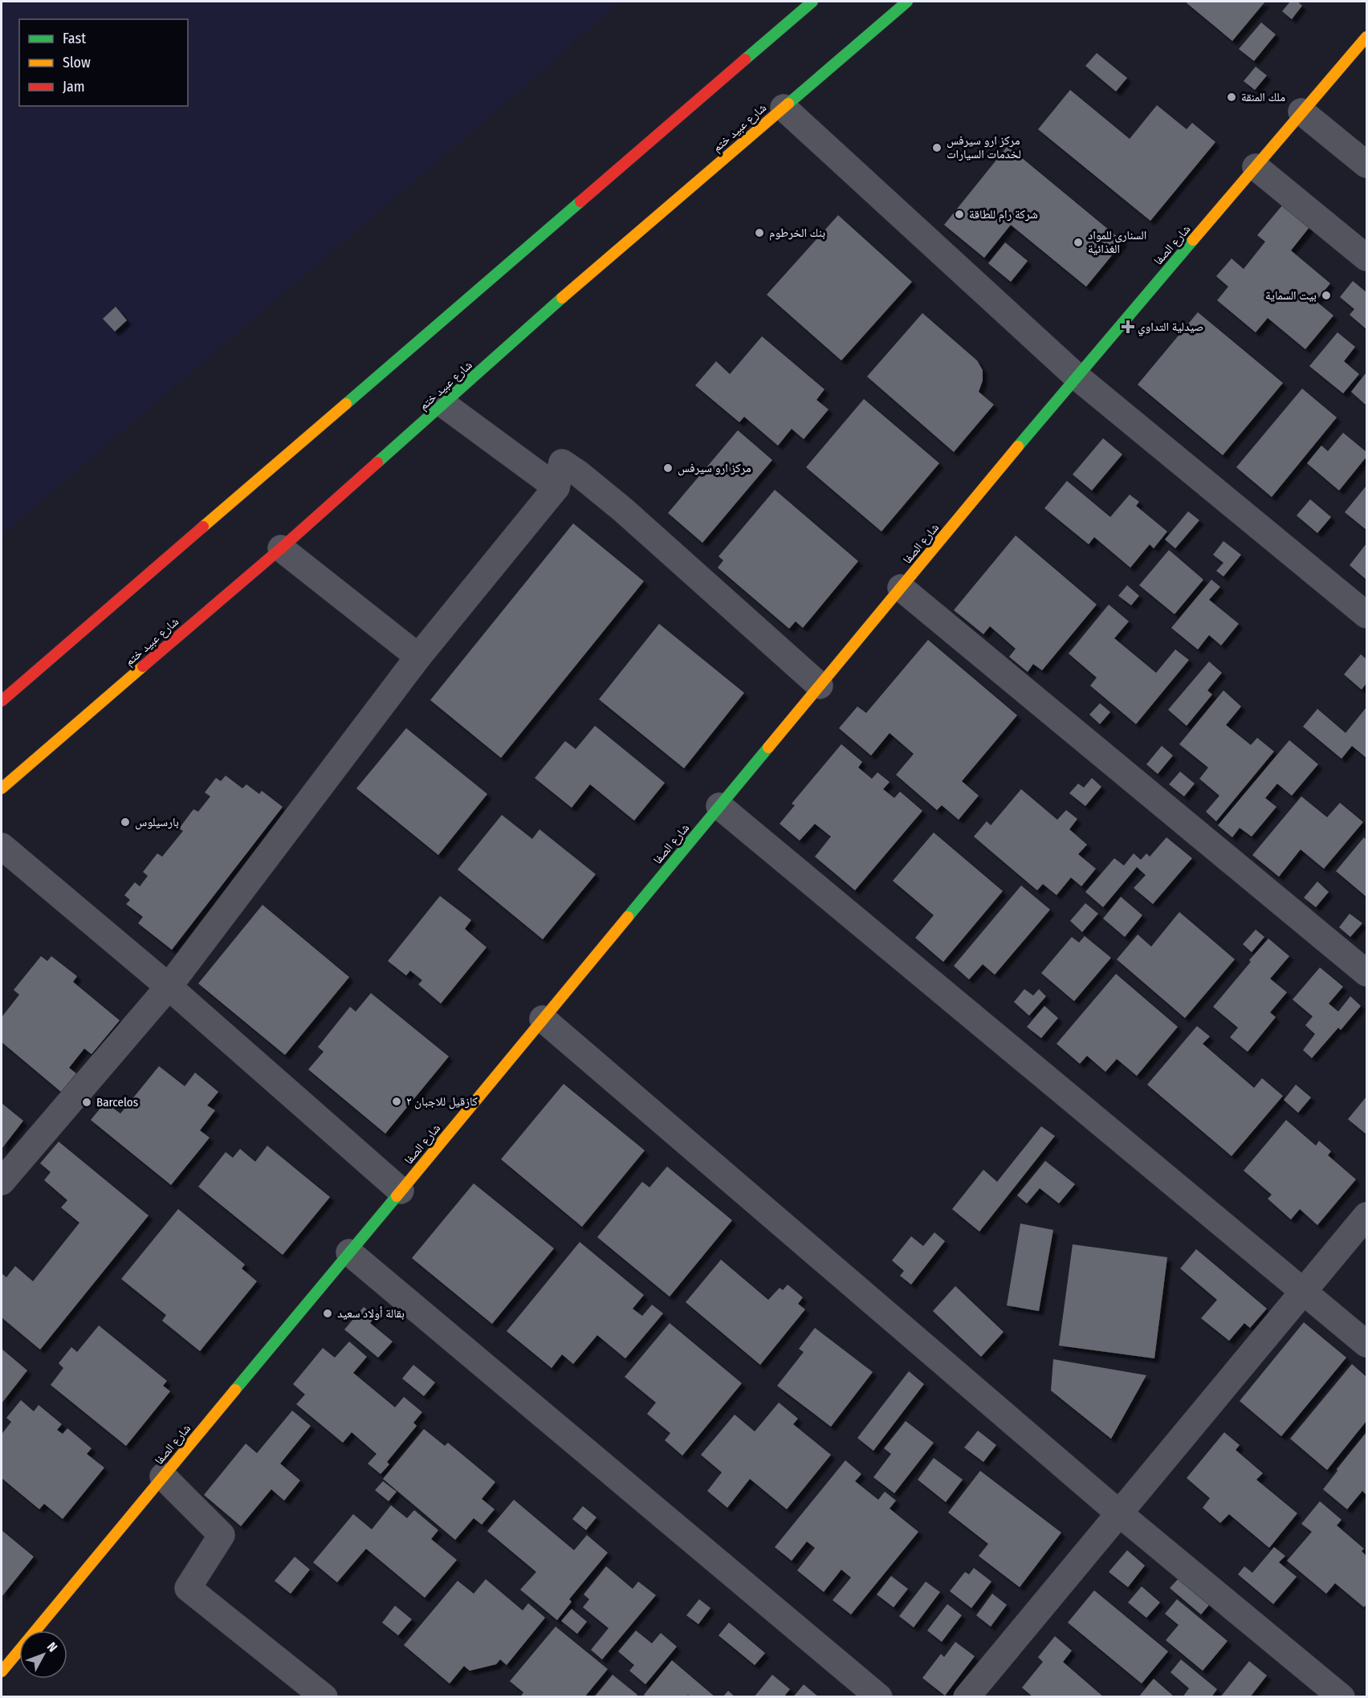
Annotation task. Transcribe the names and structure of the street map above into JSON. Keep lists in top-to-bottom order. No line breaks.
{"streets":{"main road":["شارع عبيد ختم","شارع الصفا"]},"places":{"other":["ملك المنقة","مركز ارو سيرفس لخدمات السيارات","شركة رام للطاقة","بنك الخرطوم","السناري للمواد الغذائية","بيت السماية","مركز ارو سيرفس","بارسيلوس","كازقيل للاجبان ٢","Barcelos","بقالة أولاد سعيد"],"health":["صيدلية التداوي"]},"legend":["Fast","Slow","Jam"],"north":"top right"}
